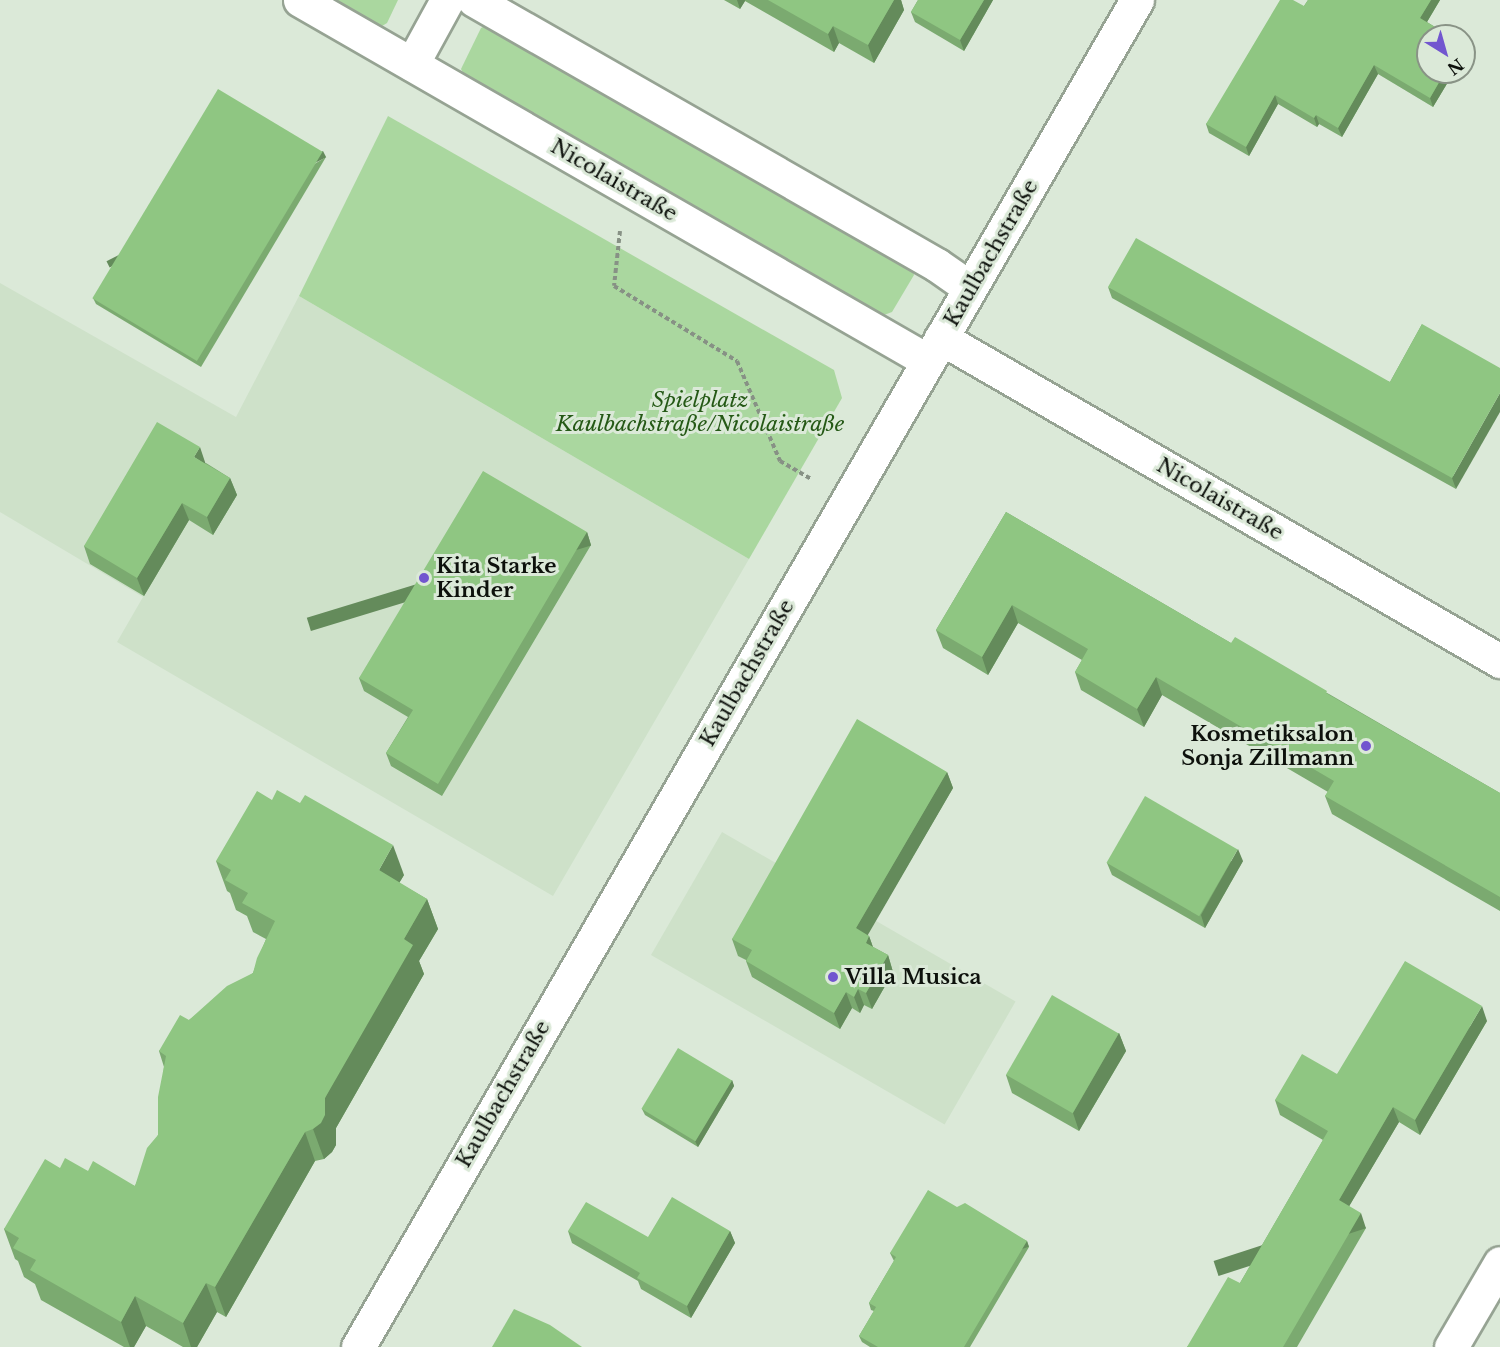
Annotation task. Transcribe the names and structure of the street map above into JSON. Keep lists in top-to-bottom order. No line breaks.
{"streets":{"street":["Nicolaistraße","Kaulbachstraße"]},"crossings":[["Nicolaistraße","Kaulbachstraße"]],"parks":["Spielplatz Kaulbachstraße/Nicolaistraße"],"places":["Kita Starke Kinder","Kosmetiksalon Sonja Zillmann","Villa Musica"],"north":"bottom right"}
